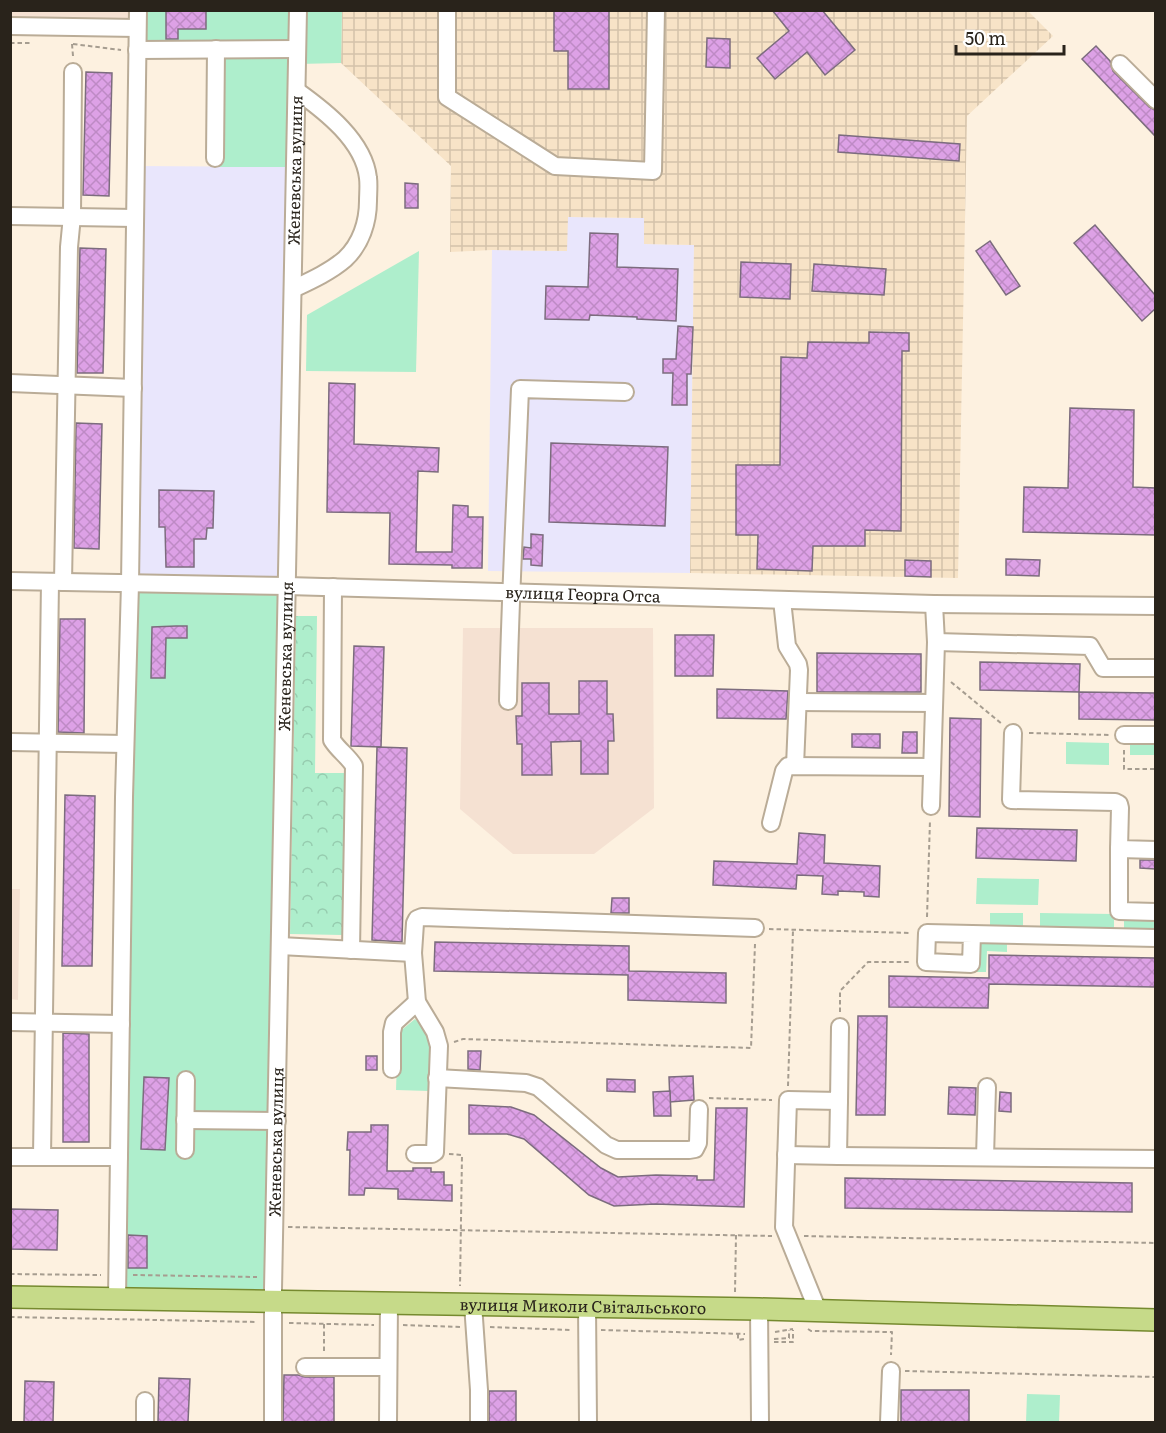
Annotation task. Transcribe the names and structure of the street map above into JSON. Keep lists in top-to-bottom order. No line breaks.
{"streets":{"main road":["вулиця Миколи Світальського"],"street":["Женевська вулиця","вулиця Георга Отса"]},"crossings":[["Женевська вулиця","вулиця Георга Отса"],["Женевська вулиця","вулиця Миколи Світальського"]],"scale_bar":"50 m"}
